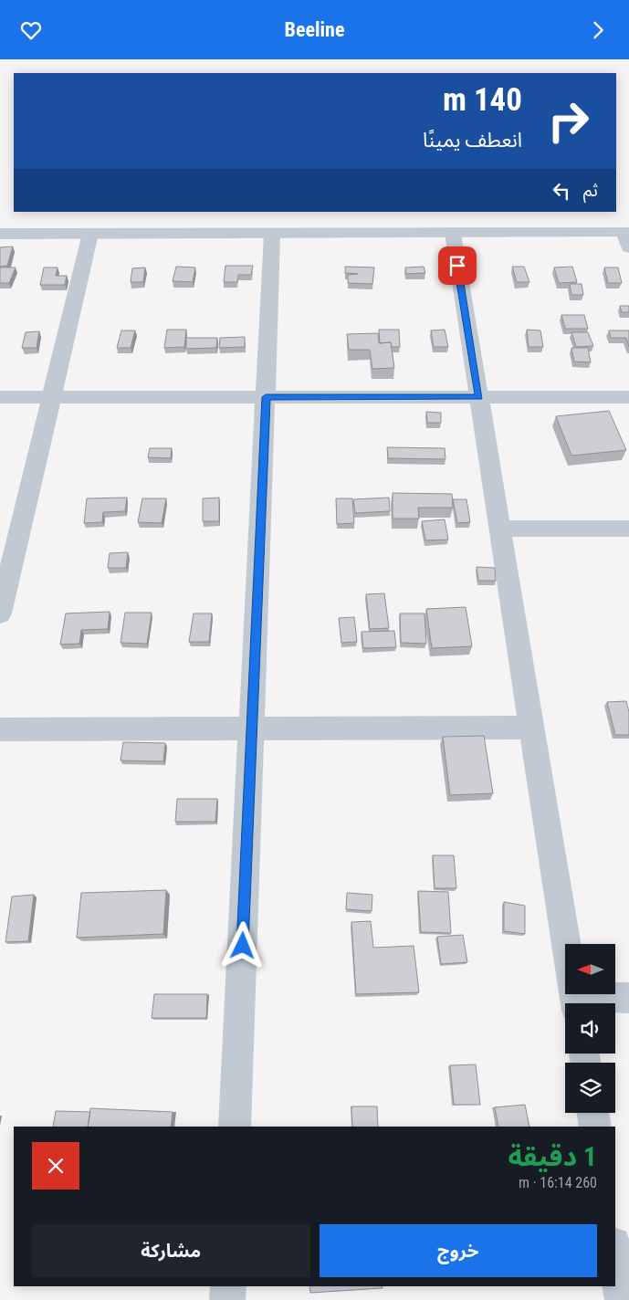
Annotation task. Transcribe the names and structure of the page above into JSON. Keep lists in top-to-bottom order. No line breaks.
{"north":"left","page":{"header":"Beeline","turn":["140 m","انعطف يمينًا"],"then":"ثم","heading":["1 دقيقة","260 m · 16:14"],"buttons":["خروج","مشاركة"]}}
